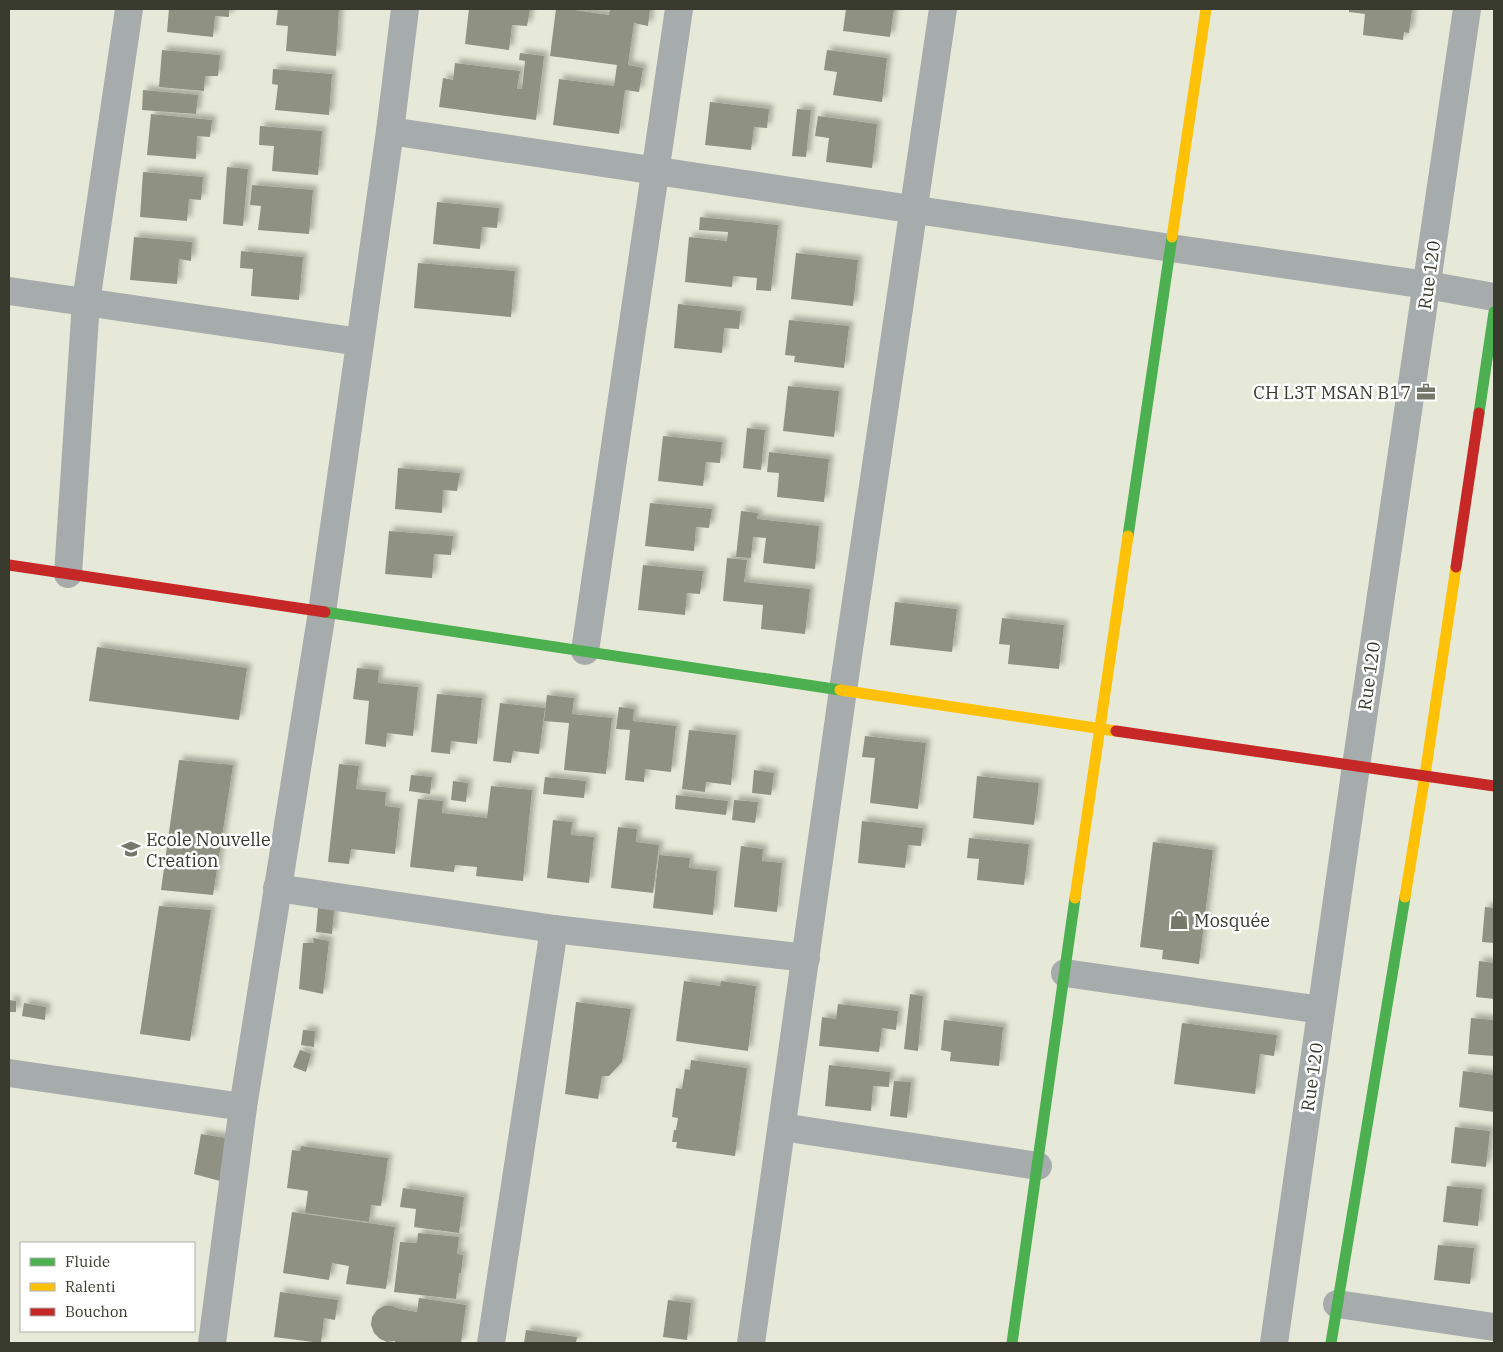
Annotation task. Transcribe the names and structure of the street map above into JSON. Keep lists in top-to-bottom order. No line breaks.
{"streets":{"street":["Rue 120"]},"places":{"office":["CH L3T MSAN B17"],"school or university":["Ecole Nouvelle Creation"],"shop":["Mosquée"]},"legend":["Fluide","Ralenti","Bouchon"]}
